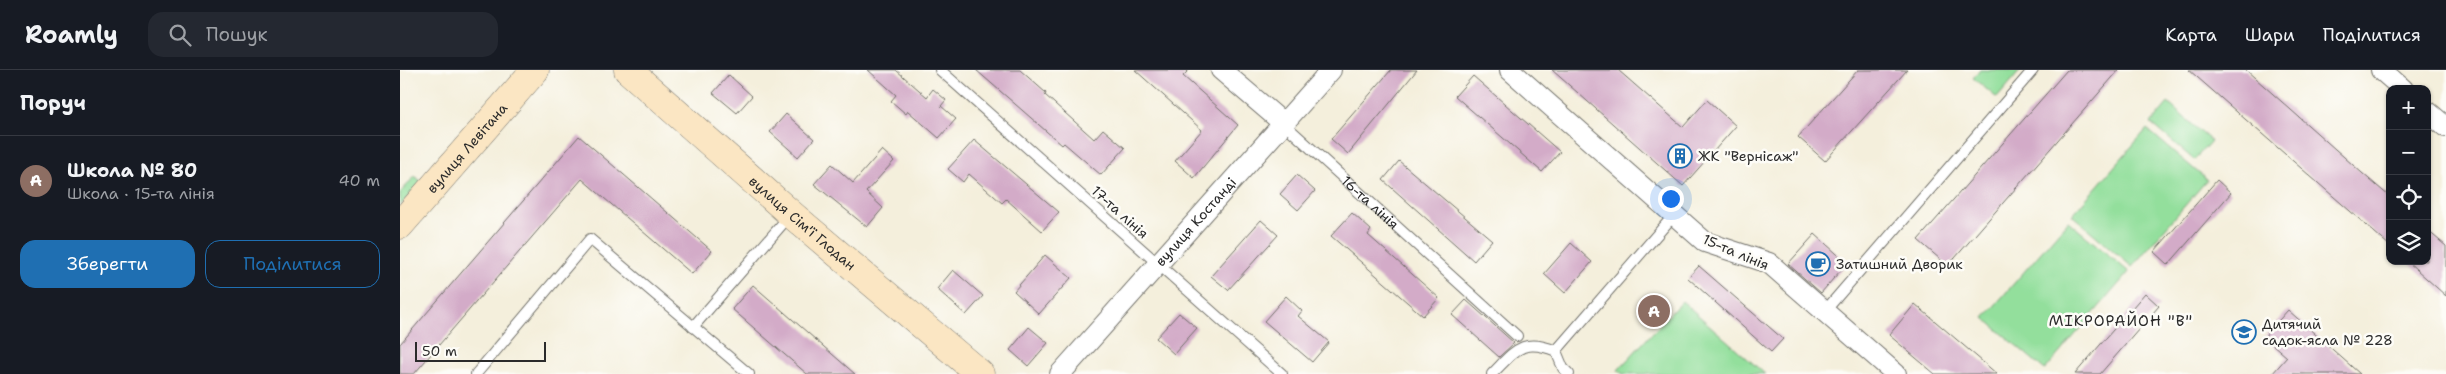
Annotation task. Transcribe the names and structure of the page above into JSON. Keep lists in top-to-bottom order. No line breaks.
{"streets":{"street":["вулиця Левітана","16-та лінія","вулиця Костанді","вулиця Сім'ї Глодан","15-та лінія"],"lane":["17-та лінія"]},"crossings":[["16-та лінія","вулиця Костанді"],["17-та лінія","вулиця Костанді"]],"districts":["МІКРОРАЙОН \"В\""],"places":{"building":["ЖК \"Вернісаж\""],"cafe":["Затишний Дворик"],"school or university":["Дитячий садок-ясла № 228"]},"scale_bar":"50 m","page":{"header":"Roamly","search":"Пошук","nav":["Карта","Шари","Поділитися"],"heading":"Поруч","map_buttons":["+","−"],"list":[{"mark":"A","name":"Школа № 80","note":"Школа · 15-та лінія","value":"40 m"}],"buttons":["Зберегти","Поділитися"],"pins":"A","scale":"50 m"}}
